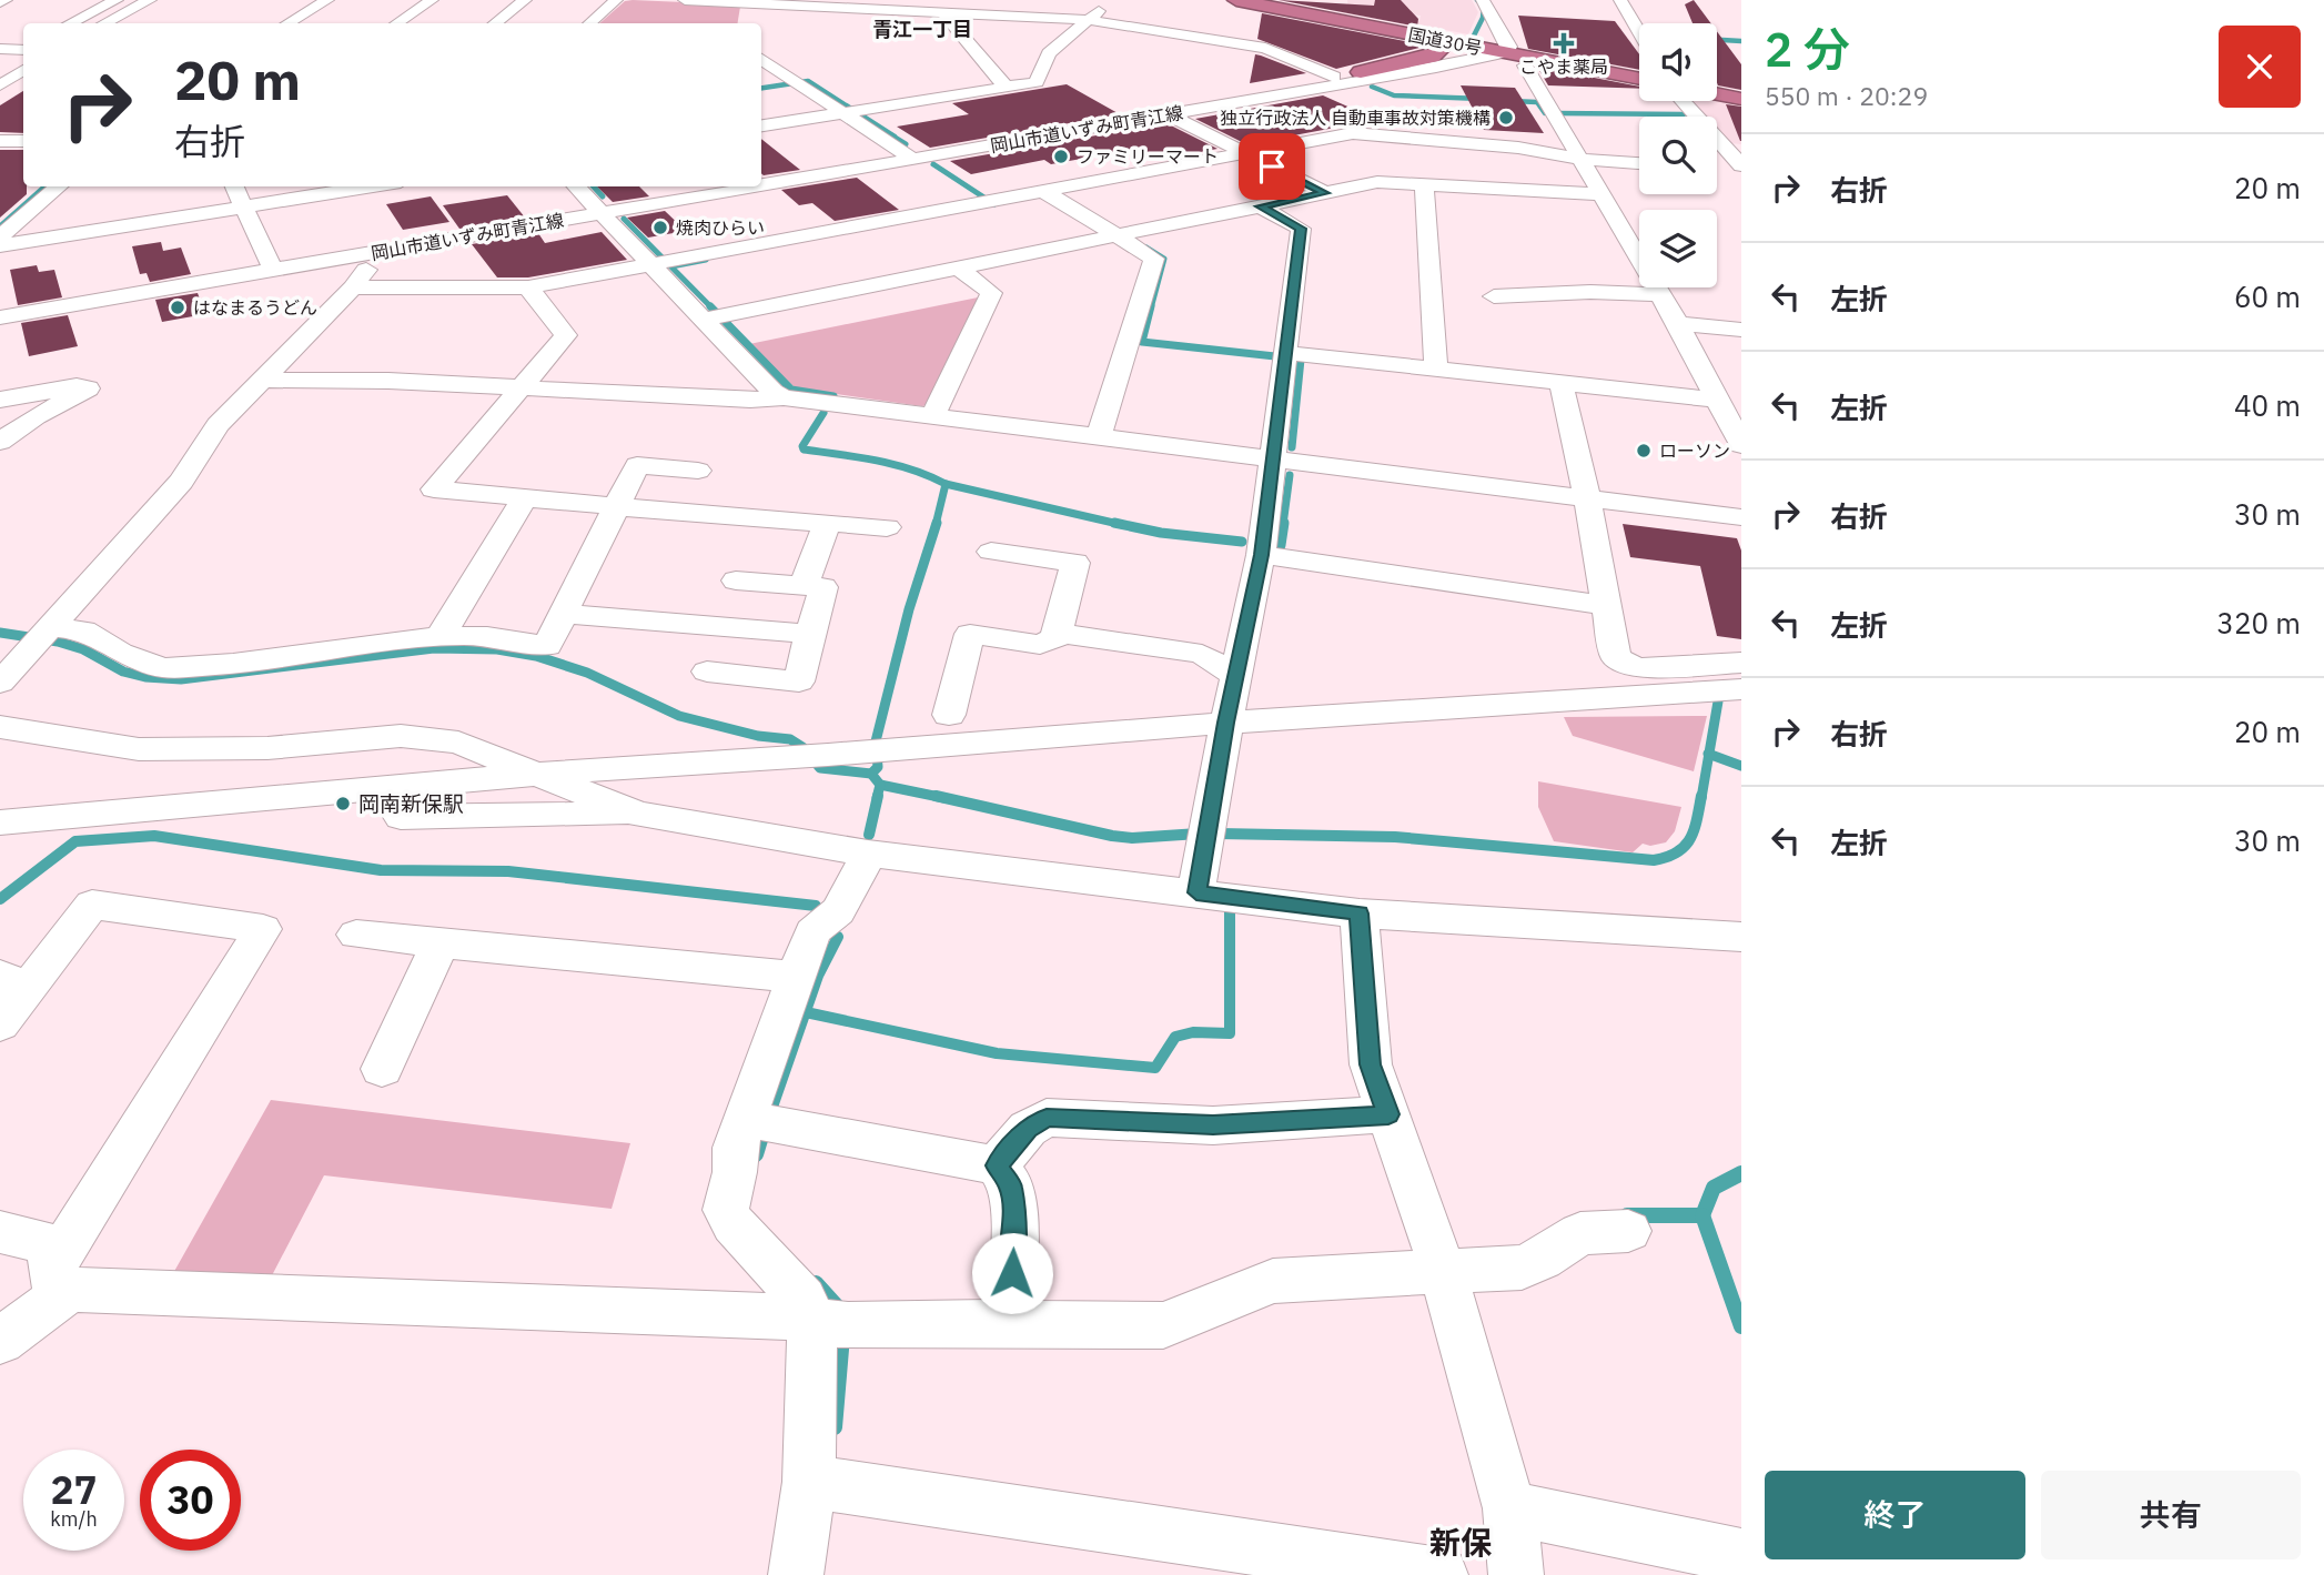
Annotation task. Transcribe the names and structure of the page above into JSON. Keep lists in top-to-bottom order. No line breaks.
{"streets":{"highway":["国道30号"],"street":["岡山市道いずみ町青江線"]},"crossings":[["国道30号","岡山市道いずみ町青江線"]],"districts":["青江一丁目","新保"],"places":{"health":["こやま薬局"],"other":["独立行政法人 自動車事故対策機構","ファミリーマート","焼肉ひらい","はなまるうどん","ローソン","岡南新保駅"]},"page":{"heading":["2 分","550 m · 20:29"],"turn":["20 m","右折"],"list":[{"name":"右折","value":"20 m"},{"name":"左折","value":"60 m"},{"name":"左折","value":"40 m"},{"name":"右折","value":"30 m"},{"name":"左折","value":"320 m"},{"name":"右折","value":"20 m"},{"name":"左折","value":"30 m"}],"speed":"27 km/h","limit":"30","buttons":["終了","共有"]}}
